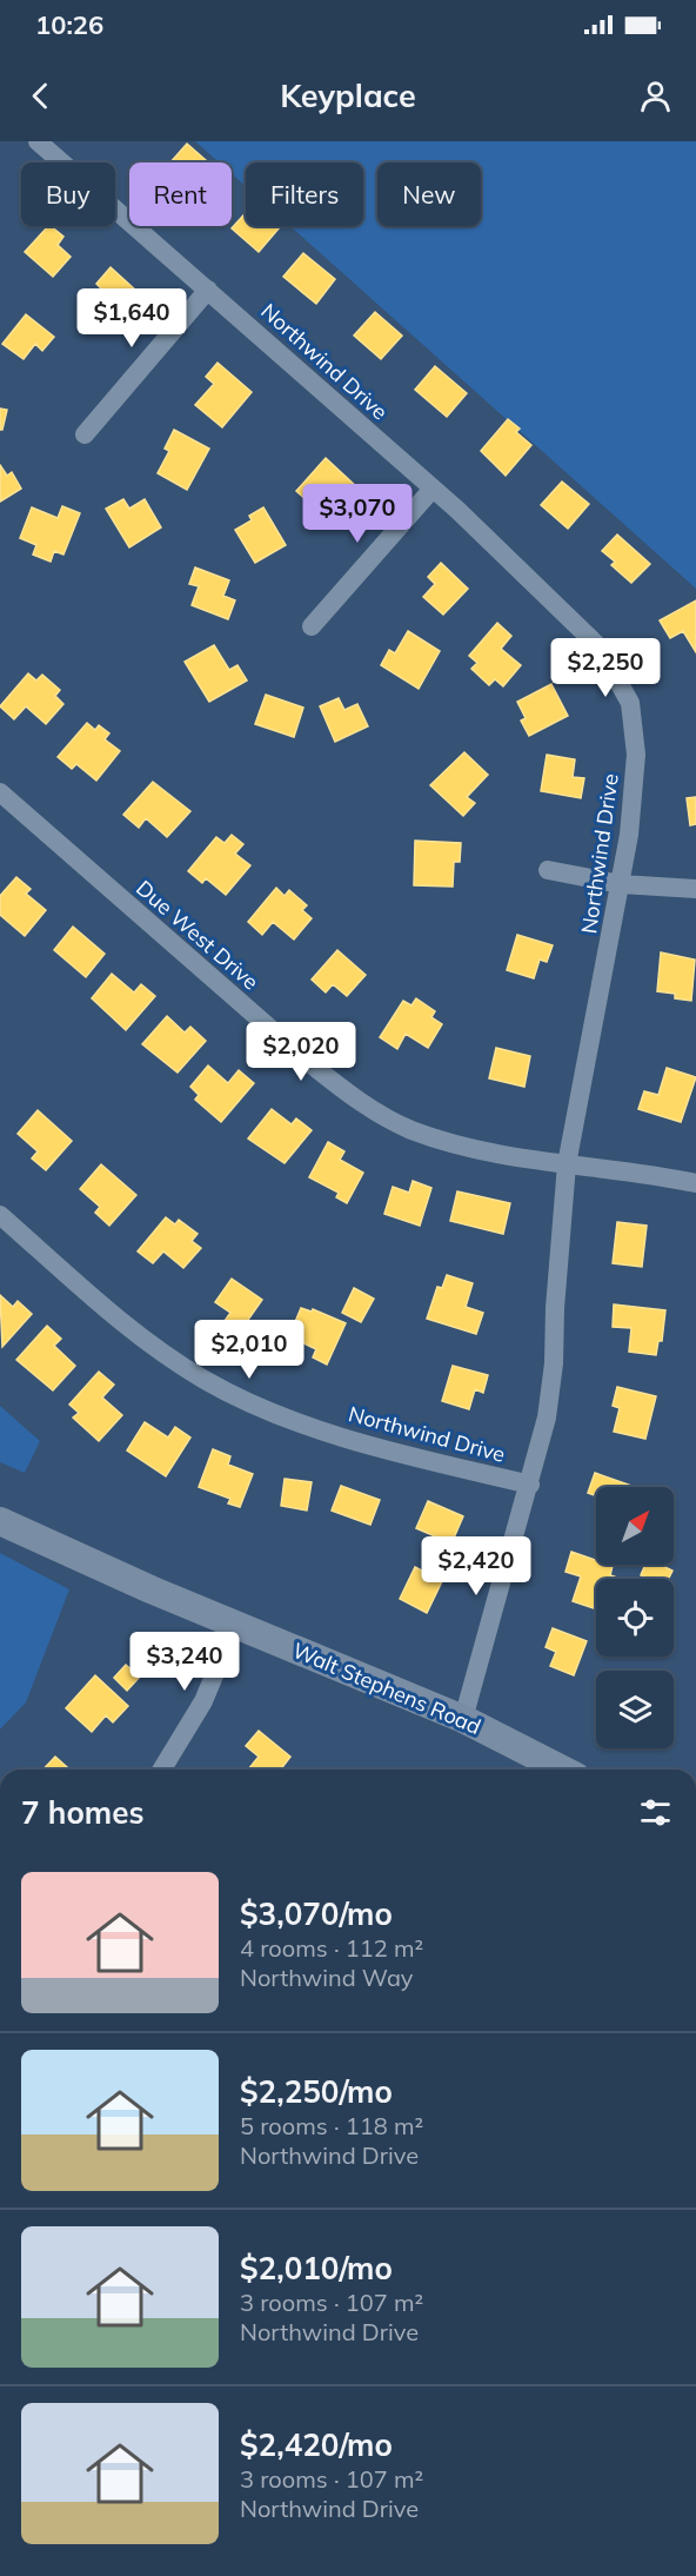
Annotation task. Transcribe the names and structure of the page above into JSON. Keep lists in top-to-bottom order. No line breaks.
{"streets":{"street":["Northwind Drive","Due West Drive","Walt Stephens Road"]},"crossings":[["Northwind Drive","Due West Drive"],["Northwind Drive","Walt Stephens Road"]],"north":"top right","page":{"status":"10:26","header":"Keyplace","chip":["Buy","Rent","Filters","New"],"price":["$1,640","$3,070","$2,250","$2,020","$2,010","$2,420","$3,240"],"heading":"7 homes","list":[{"name":"$3,070/mo","note":"4 rooms · 112 m² · Northwind Way"},{"name":"$2,250/mo","note":"5 rooms · 118 m² · Northwind Drive"},{"name":"$2,010/mo","note":"3 rooms · 107 m² · Northwind Drive"},{"name":"$2,420/mo","note":"3 rooms · 107 m² · Northwind Drive"}]}}
